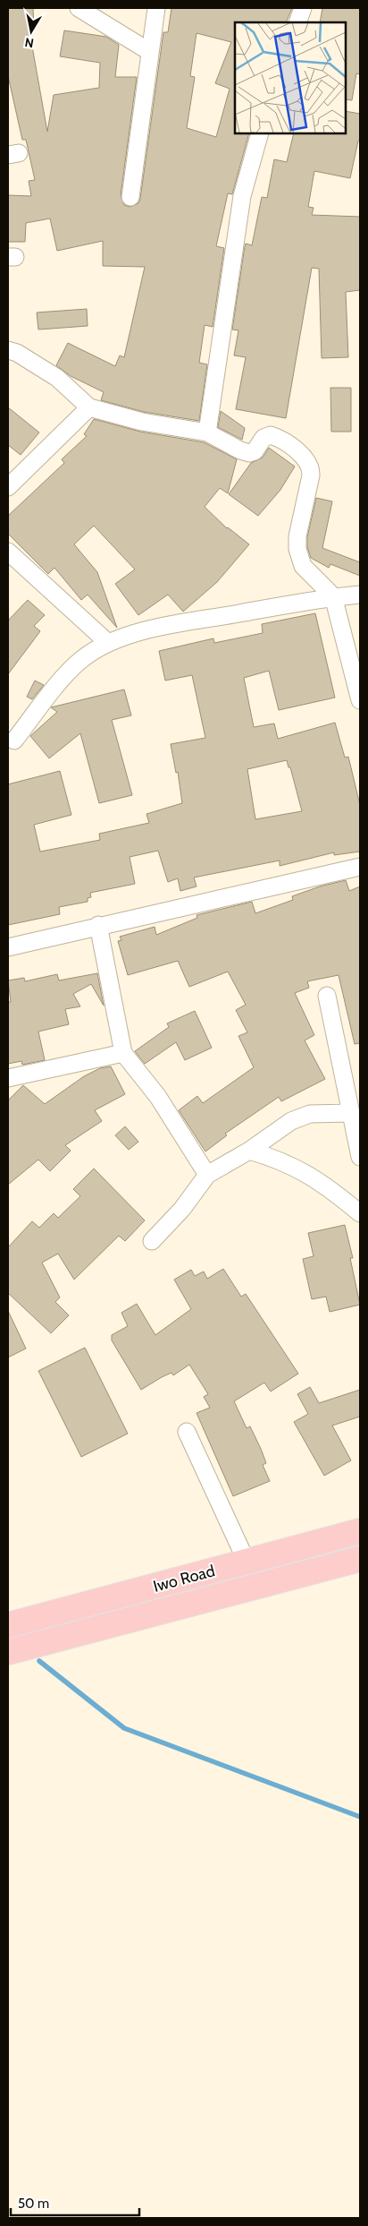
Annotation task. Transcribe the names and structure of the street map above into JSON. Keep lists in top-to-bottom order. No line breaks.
{"streets":{"main road":["Iwo Road"]},"scale_bar":"50 m","north":"bottom"}
